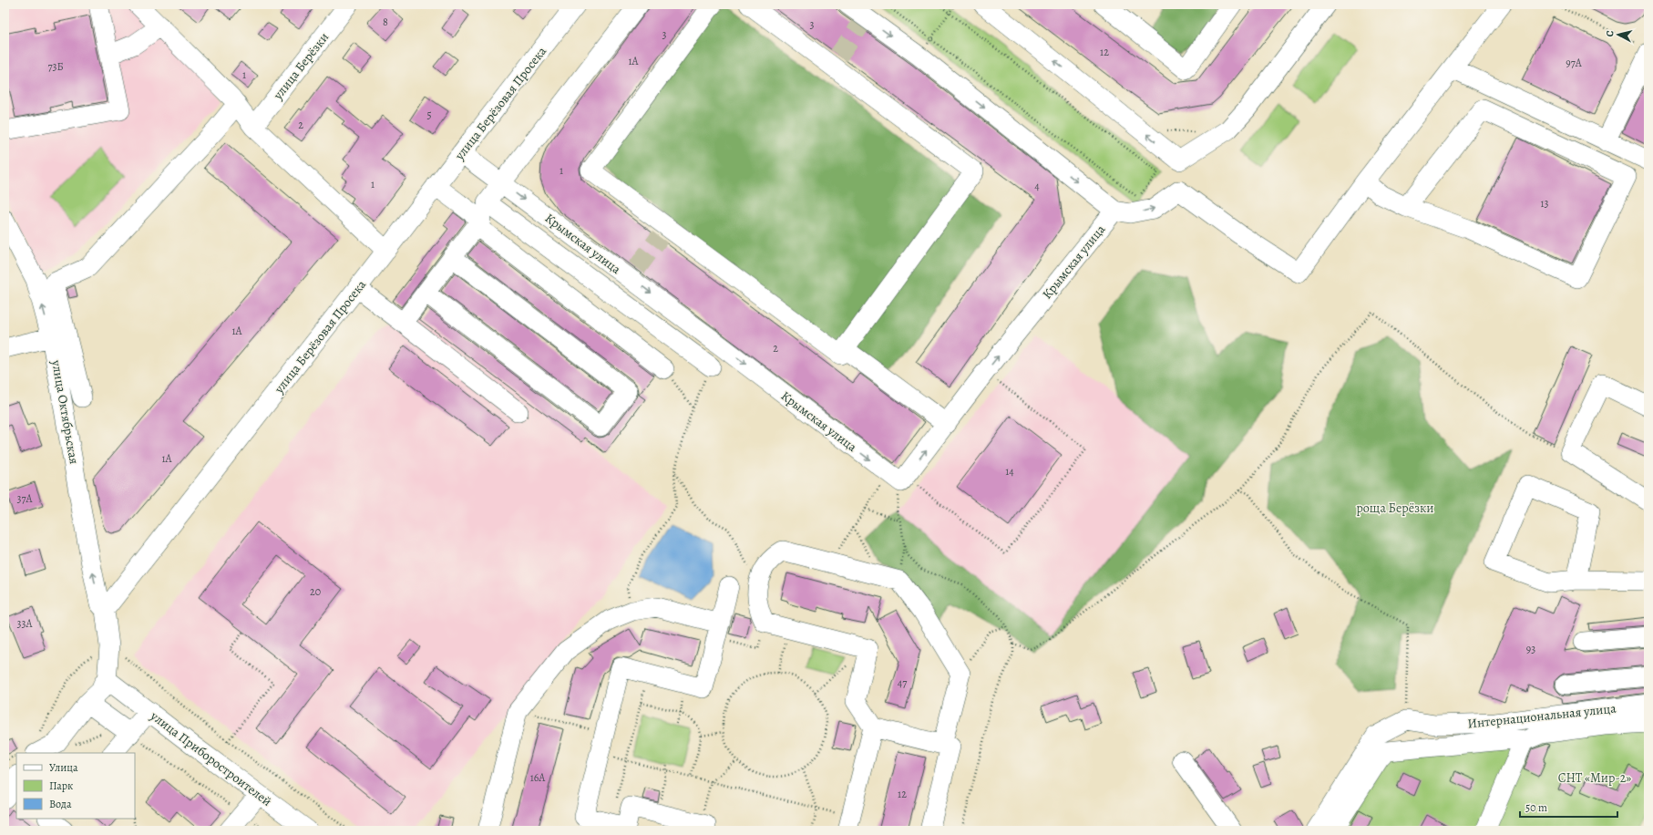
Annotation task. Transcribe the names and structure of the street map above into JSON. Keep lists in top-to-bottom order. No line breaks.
{"streets":{"street":["улица Берёзки","улица Берёзовая Просека","Крымская улица","улица Октябрьская","Интернациональная улица","улица Приборостроителей"]},"crossings":[["улица Берёзовая Просека","Крымская улица"],["улица Берёзовая Просека","улица Октябрьская"]],"one_way":["улица Октябрьская"],"parks":["роща Берёзки","СНТ «Мир-2»"],"house_numbers":["8","3","3","12","1А","97А","73Б","1","5","2","1","1","4","13","1А","2","1А","14","37А","20","33А","93","47","16А","12"],"legend":["Улица","Парк","Вода"],"scale_bar":"50 m","north":"left"}
